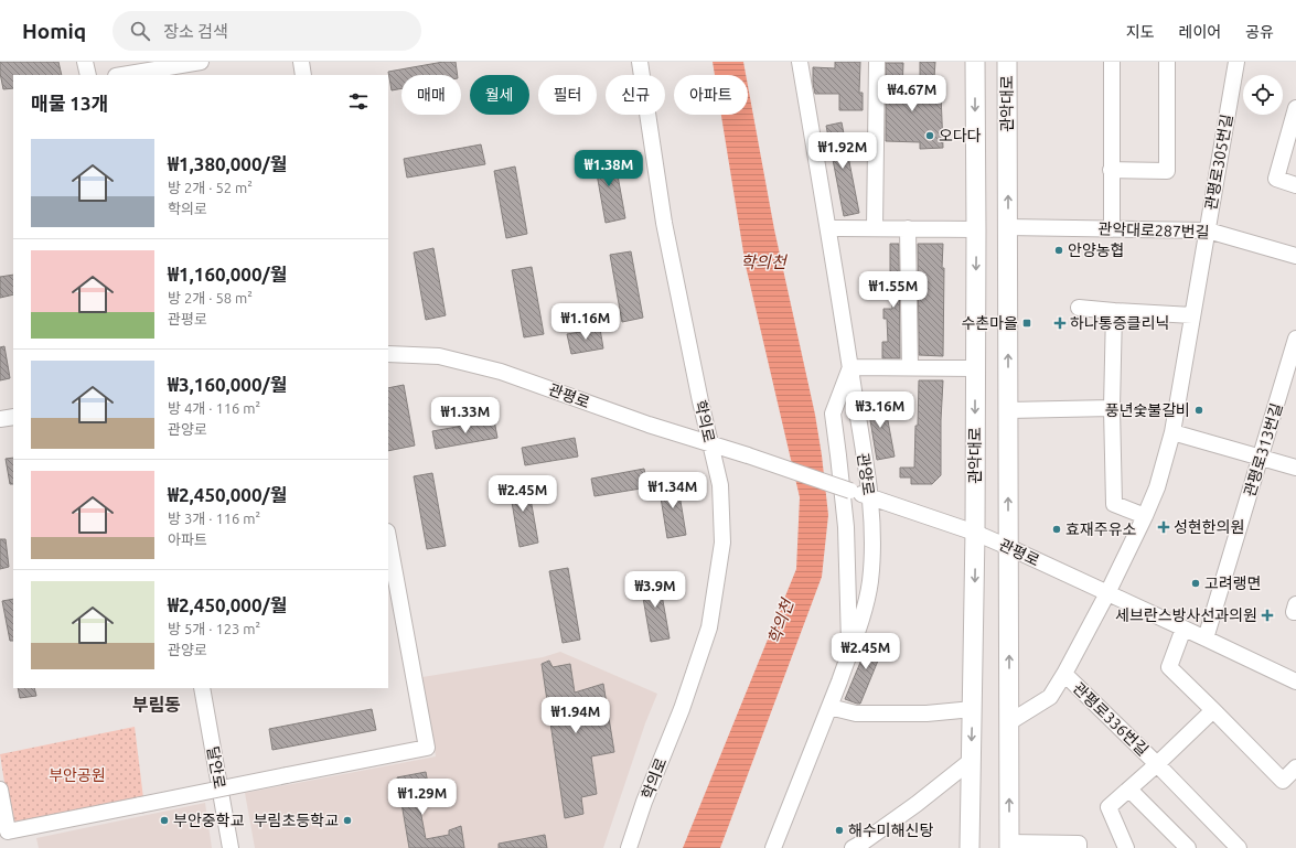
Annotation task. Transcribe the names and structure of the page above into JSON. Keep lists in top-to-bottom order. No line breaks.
{"streets":{"main road":["관악대로"],"street":["관평로305번길","관악대로287번길","관평로","학의로","관평로313번길","관양로","관평로336번길","달안로"]},"crossings":[["관악대로","관악대로287번길"],["관악대로","관평로"],["관평로305번길","관악대로287번길"],["관평로305번길","관평로"],["관평로","학의로"],["관평로","관평로313번길"],["관평로","관양로"]],"districts":["부림동"],"water":["학의천"],"parks":["부안공원"],"places":{"other":["오다다","안양농협","풍년숯불갈비","효재주유소","고려랭면","부안중학교","부림초등학교","해수미해신탕"],"transit":["수촌마을"],"health":["하나통증클리닉","성현한의원","세브란스방사선과의원"]},"page":{"header":"Homiq","search":"장소 검색","nav":["지도","레이어","공유"],"price":["₩4.67M","₩1.92M","₩1.38M","₩1.55M","₩1.16M","₩3.16M","₩1.33M","₩1.34M","₩2.45M","₩3.9M","₩2.45M","₩1.94M","₩1.29M"],"chip":["매매","월세","필터","신규","아파트"],"heading":"매물 13개","list":[{"name":"₩1,380,000/월","note":"방 2개 · 52 m² · 학의로"},{"name":"₩1,160,000/월","note":"방 2개 · 58 m² · 관평로"},{"name":"₩3,160,000/월","note":"방 4개 · 116 m² · 관양로"},{"name":"₩2,450,000/월","note":"방 3개 · 116 m² · 아파트"},{"name":"₩2,450,000/월","note":"방 5개 · 123 m² · 관양로"}]}}
